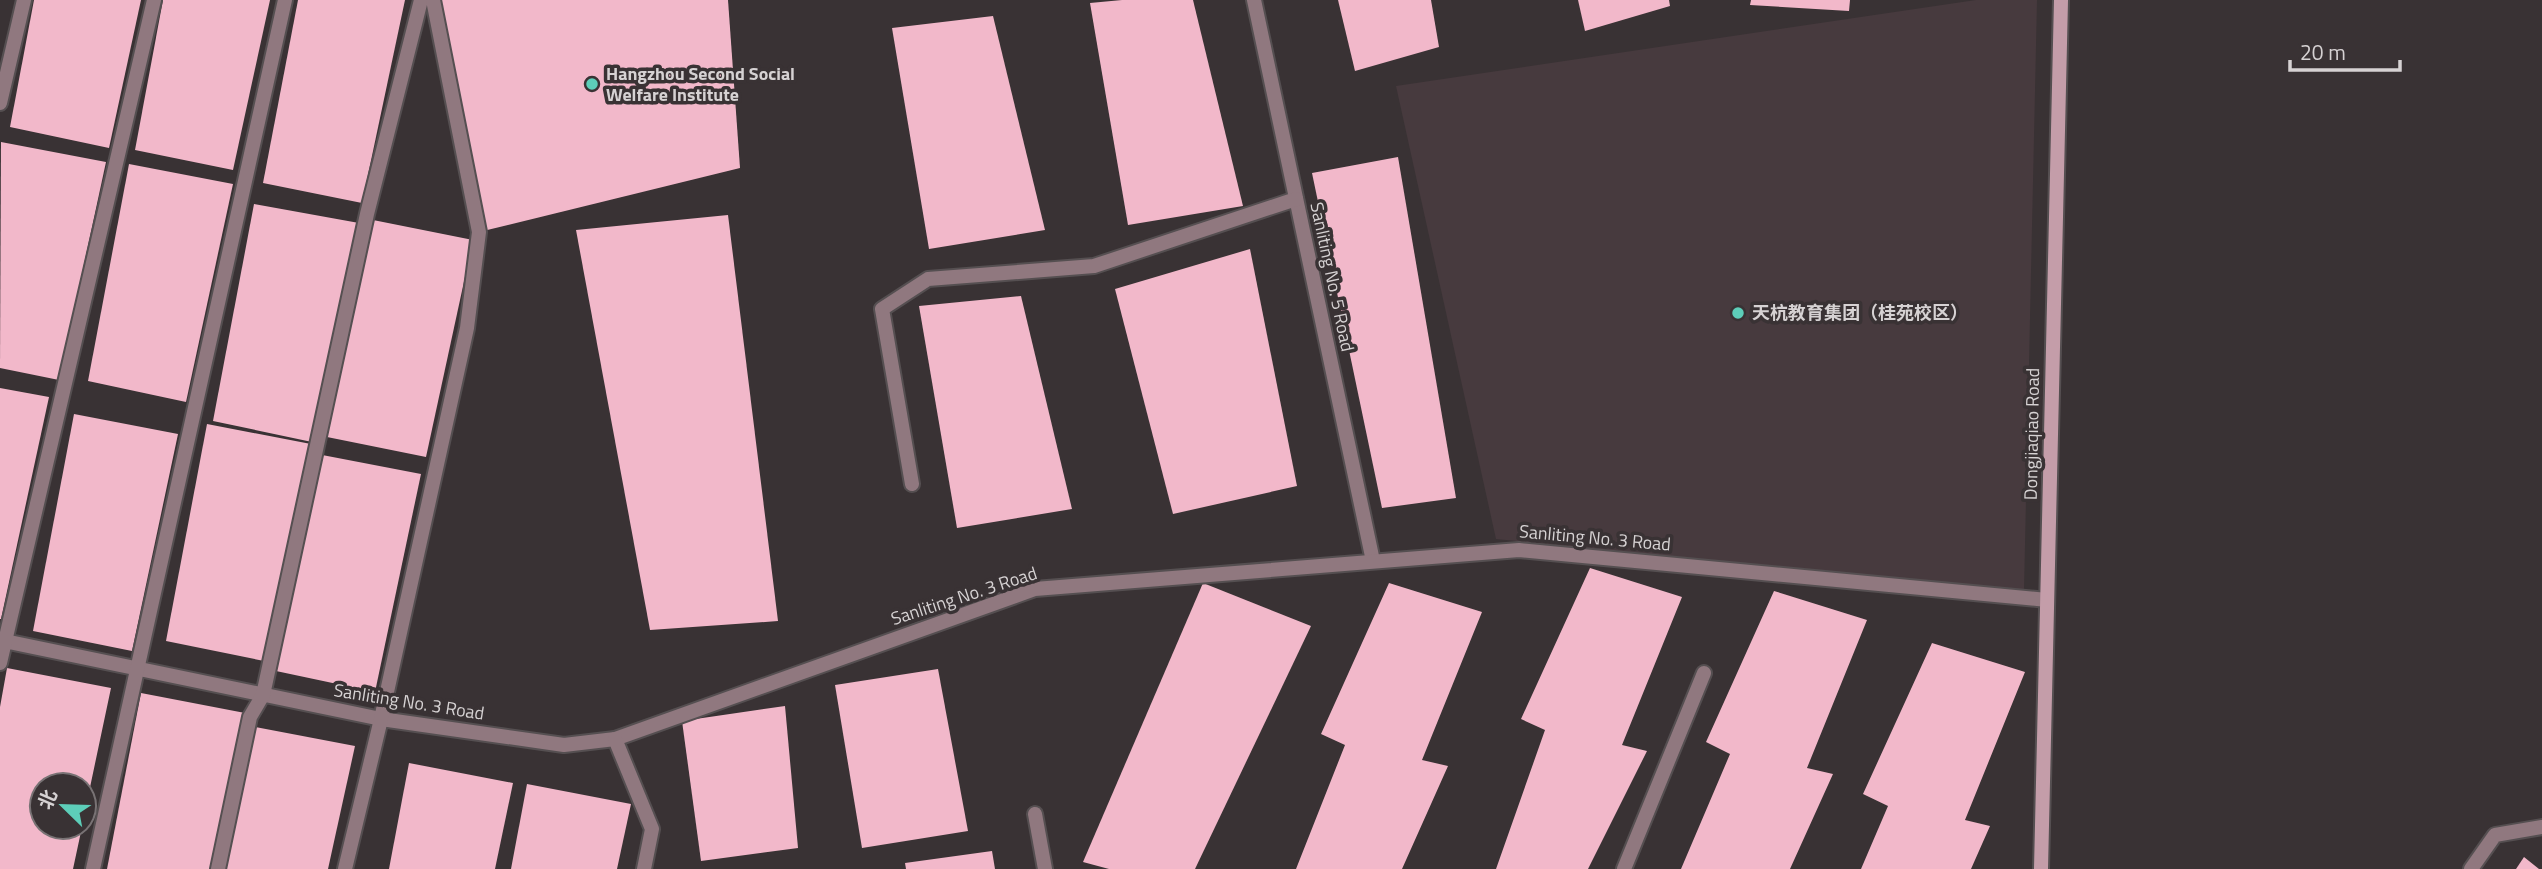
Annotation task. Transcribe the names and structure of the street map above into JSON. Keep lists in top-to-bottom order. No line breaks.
{"streets":{"street":["Sanliting No. 5 Road","Dongjiaqiao Road","Sanliting No. 3 Road"]},"crossings":[["Sanliting No. 5 Road","Sanliting No. 3 Road"],["Dongjiaqiao Road","Sanliting No. 3 Road"]],"places":["Hangzhou Second Social Welfare Institute","天杭教育集团（桂苑校区）"],"scale_bar":"20 m","north":"top left"}
